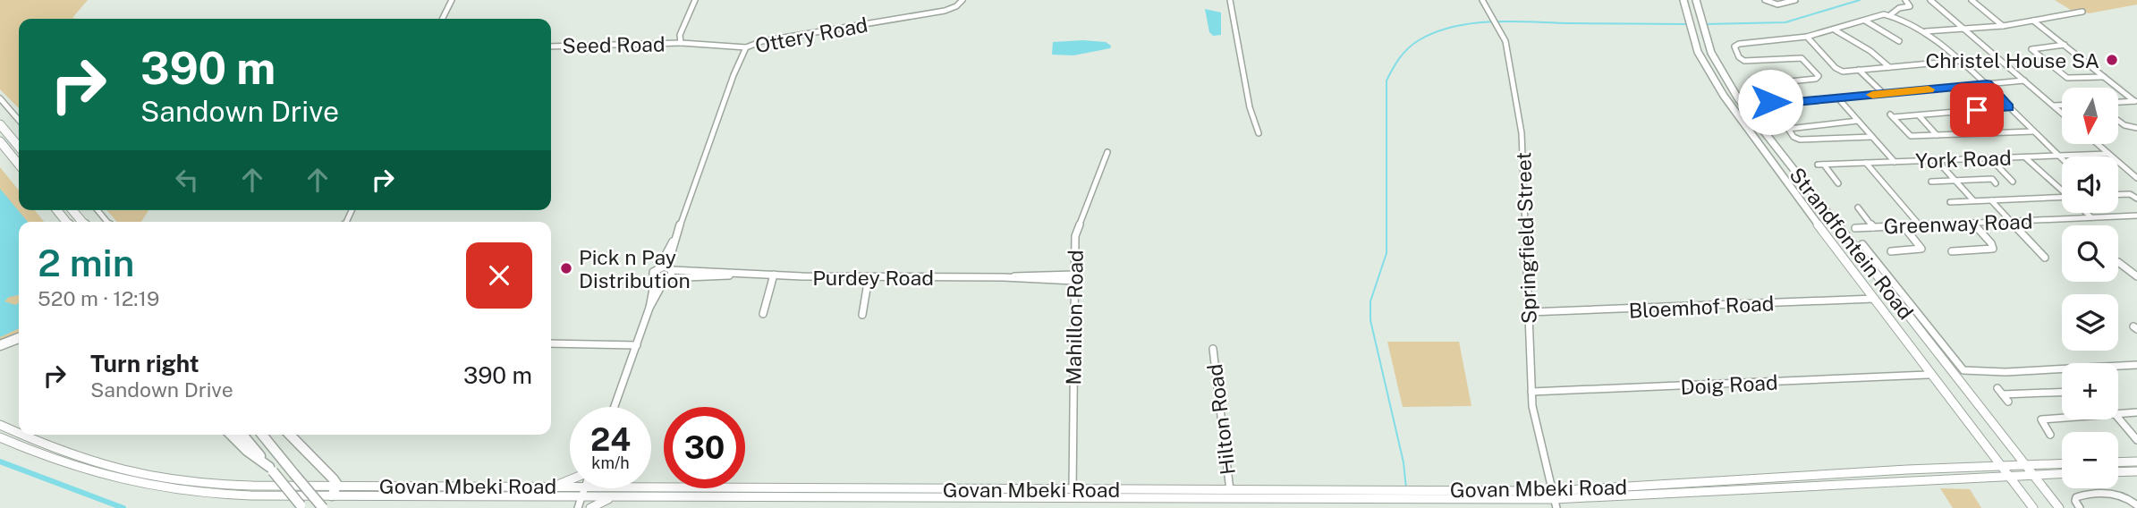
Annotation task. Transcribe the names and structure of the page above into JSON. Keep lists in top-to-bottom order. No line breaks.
{"streets":{"main road":["Strandfontein Road","Govan Mbeki Road"],"street":["Ottery Road","Seed Road","York Road","Greenway Road","Springfield Street","Purdey Road","Bloemhof Road","Mahillon Road","Doig Road","Hilton Road"]},"crossings":[["Ottery Road","Seed Road"],["Ottery Road","Purdey Road"],["Springfield Street","Bloemhof Road"],["Springfield Street","Doig Road"],["Springfield Street","Govan Mbeki Road"],["Strandfontein Road","Bloemhof Road"],["Strandfontein Road","Govan Mbeki Road"],["Purdey Road","Mahillon Road"],["Mahillon Road","Govan Mbeki Road"],["Hilton Road","Govan Mbeki Road"]],"places":["Christel House SA","Pick n Pay Distribution"],"north":"bottom","page":{"turn":["390 m","Sandown Drive"],"map_buttons":["+","−"],"heading":["2 min","520 m · 12:19"],"list":[{"name":"Turn right","note":"Sandown Drive","value":"390 m"}],"speed":"24 km/h","limit":"30"}}
